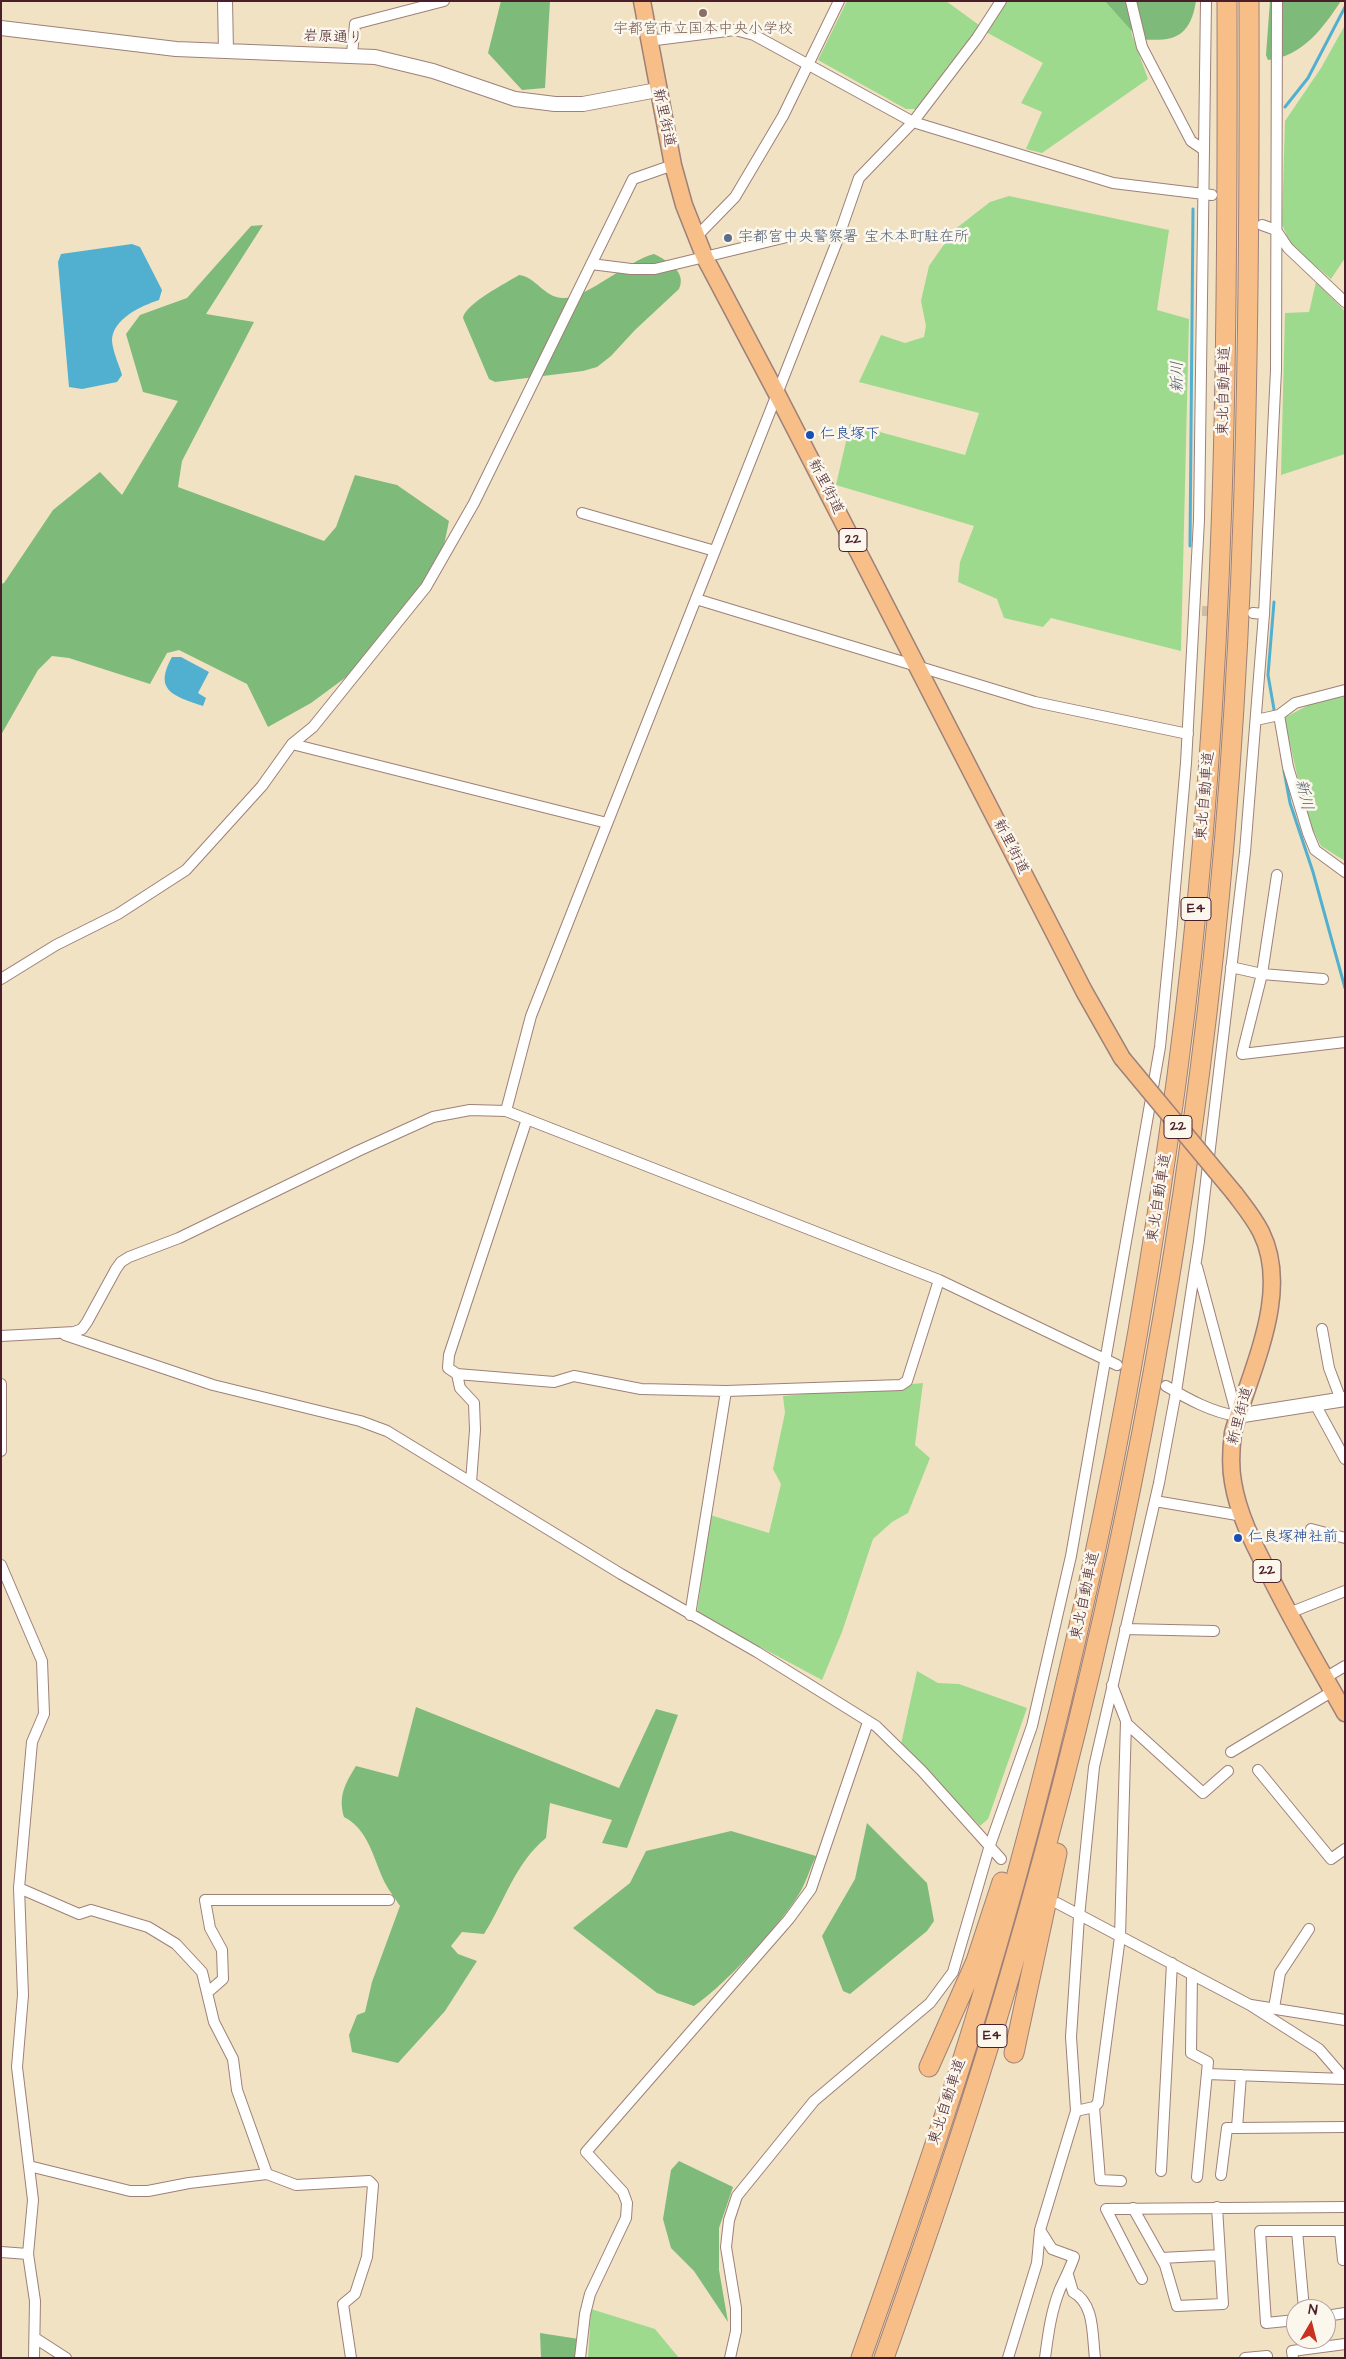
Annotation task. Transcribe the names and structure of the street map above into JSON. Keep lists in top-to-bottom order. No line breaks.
{"streets":{"highway":["東北自動車道","E4"],"main road":["新里街道","22"],"street":["岩原通り"]},"crossings":[["岩原通り","新里街道"]],"water":["新川"],"places":["宇都宮市立国本中央小学校","宇都宮中央警察署 宝木本町駐在所","仁良塚下","仁良塚神社前"],"north":"top"}
